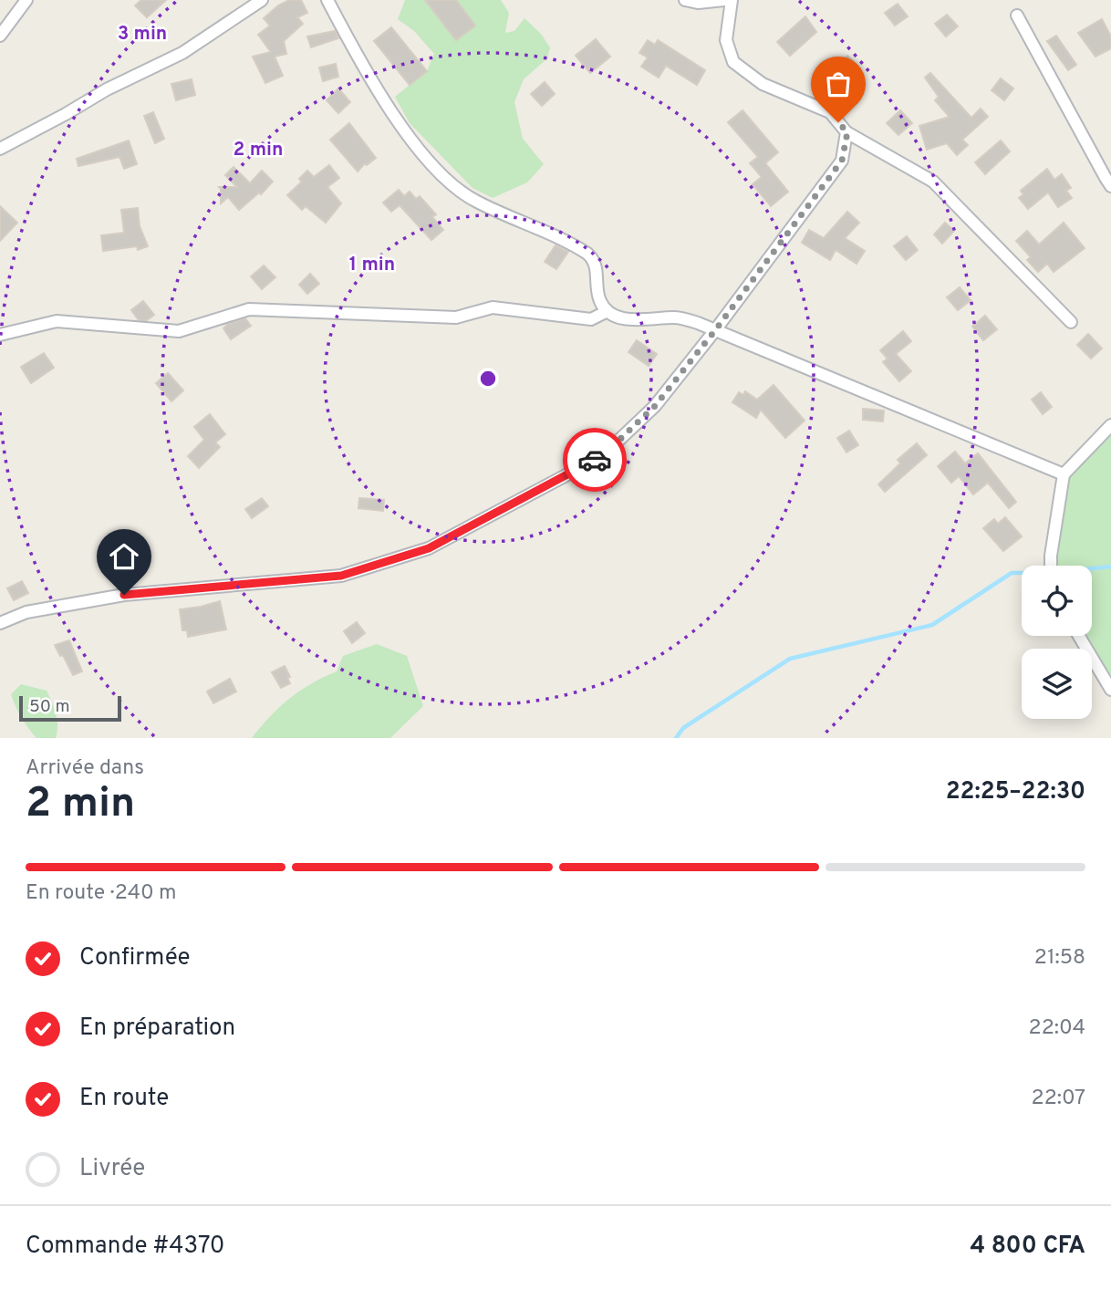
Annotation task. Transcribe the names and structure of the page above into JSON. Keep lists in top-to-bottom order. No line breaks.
{"scale_bar":"50 m","page":{"scale":"50 m","heading":["2 min","Arrivée dans","22:25–22:30"],"panel":["Commande #4370","4 800 CFA"],"bar":"En route · 240 m","list":[["Confirmée","21:58"],["En préparation","22:04"],["En route","22:07"],"Livrée"]},"rings":["3 min","2 min","1 min"]}
